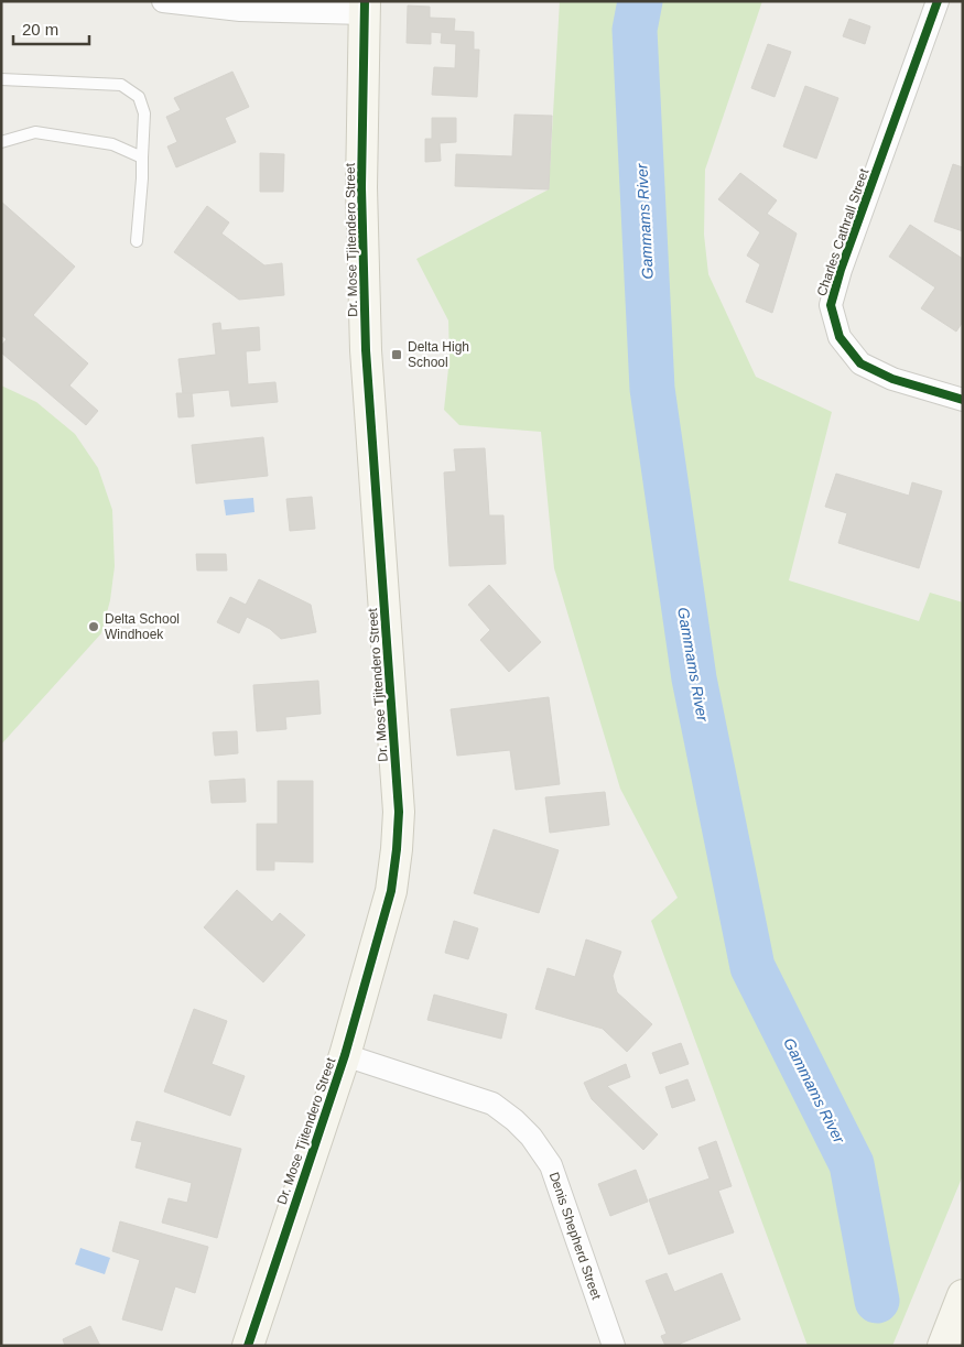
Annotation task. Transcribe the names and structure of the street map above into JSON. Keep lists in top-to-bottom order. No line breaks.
{"streets":{"street":["Charles Cathrall Street","Dr. Mose Tjitendero Street","Denis Shepherd Street"]},"crossings":[["Dr. Mose Tjitendero Street","Denis Shepherd Street"]],"water":["Gammams River"],"places":{"transit":["Delta High School"],"other":["Delta School Windhoek"]},"scale_bar":"20 m"}
